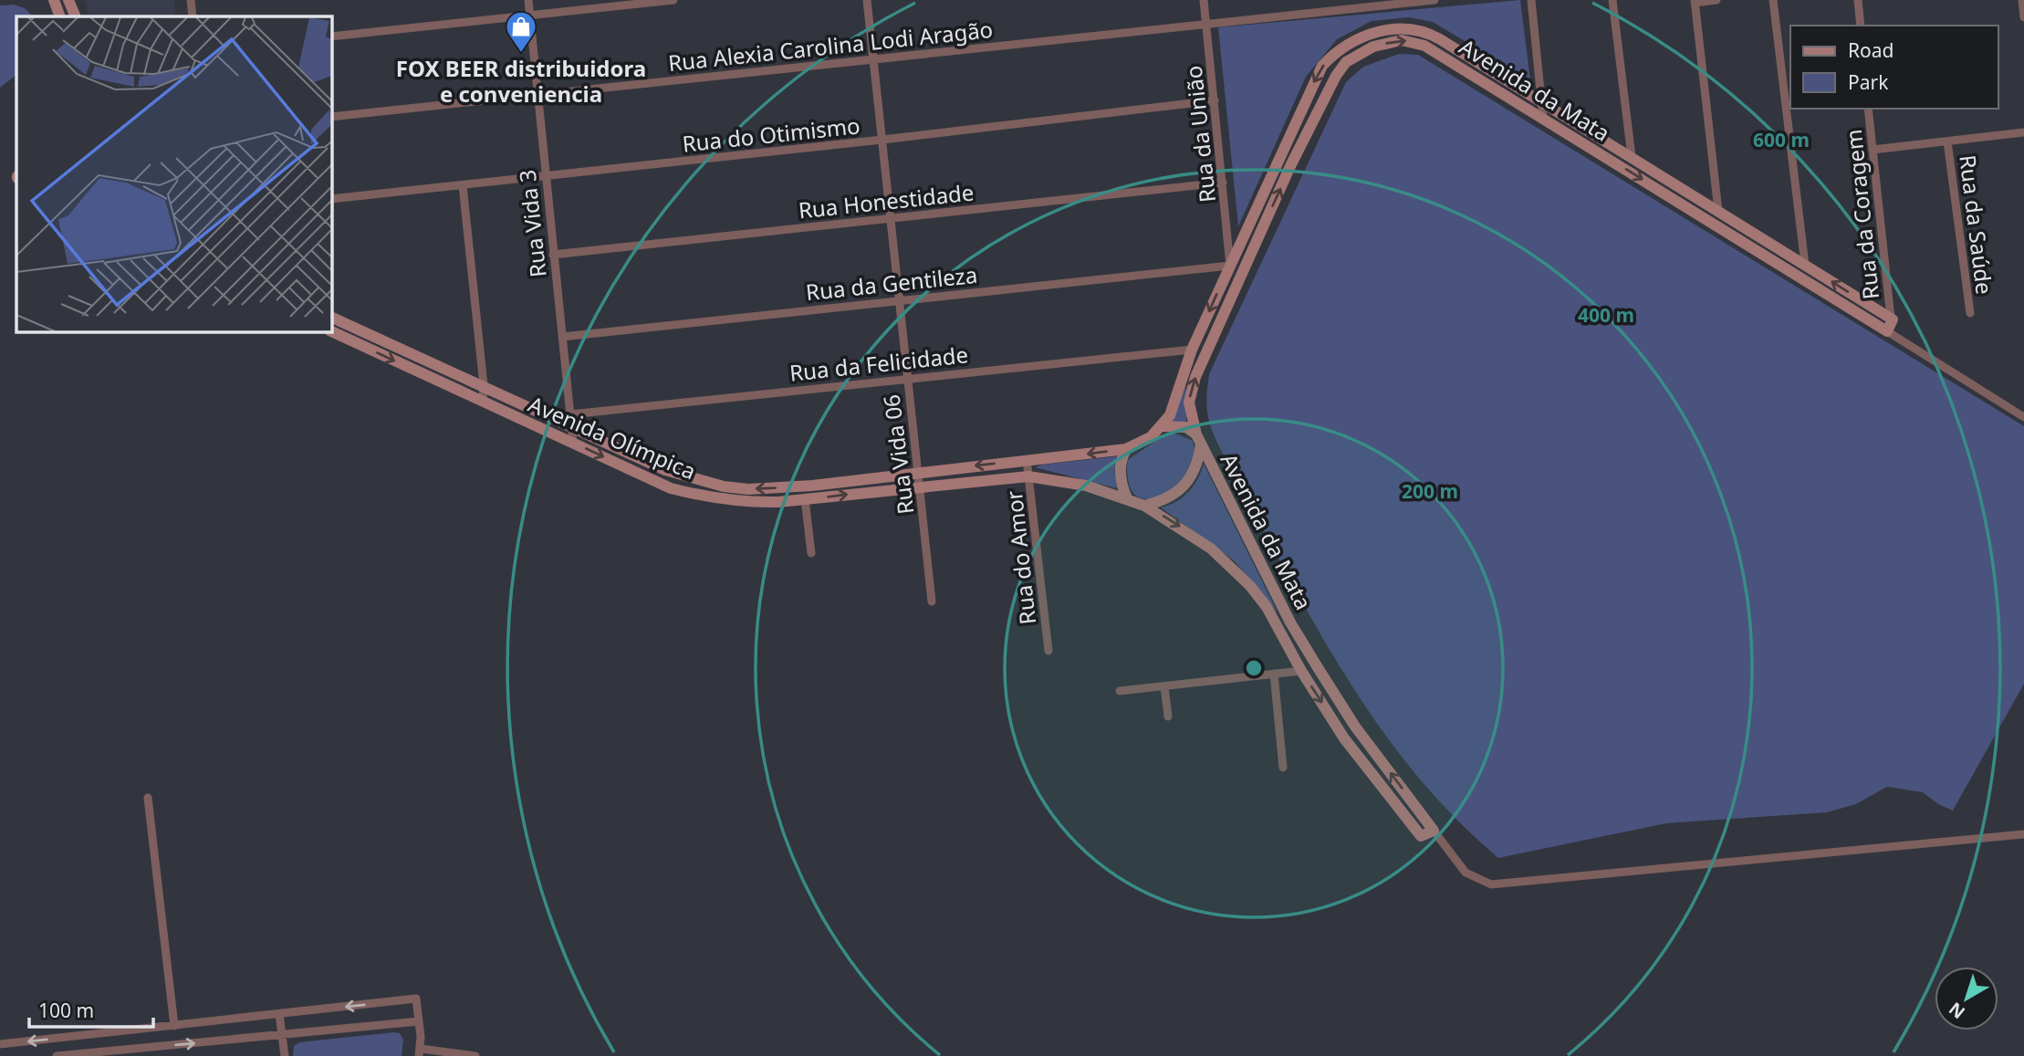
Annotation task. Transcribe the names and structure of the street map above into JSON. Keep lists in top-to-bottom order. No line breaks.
{"streets":{"street":["Rua Alexia Carolina Lodi Aragão","Avenida da Mata","Rua do Otimismo","Rua da União","Rua Honestidade","Rua da Coragem","Rua Vida 3","Rua da Saúde","Rua da Gentileza","Rua da Felicidade","Avenida Olímpica","Rua Vida 06","Rua do Amor"]},"crossings":[["Rua Alexia Carolina Lodi Aragão","Rua da União"],["Rua Alexia Carolina Lodi Aragão","Rua Vida 3"],["Rua Alexia Carolina Lodi Aragão","Rua Vida 06"],["Avenida da Mata","Rua da União"],["Avenida da Mata","Rua da Coragem"],["Avenida da Mata","Rua da Gentileza"],["Avenida da Mata","Rua da Felicidade"],["Avenida da Mata","Avenida Olímpica"],["Rua do Otimismo","Rua da União"],["Rua do Otimismo","Rua Vida 3"],["Rua do Otimismo","Rua Vida 06"],["Rua da União","Rua Honestidade"],["Rua da União","Rua da Gentileza"],["Rua Honestidade","Rua Vida 3"],["Rua Honestidade","Rua Vida 06"],["Rua Vida 3","Rua da Gentileza"],["Rua Vida 3","Rua da Felicidade"],["Rua Vida 3","Avenida Olímpica"],["Rua da Gentileza","Rua Vida 06"],["Rua da Felicidade","Rua Vida 06"],["Avenida Olímpica","Rua Vida 06"],["Avenida Olímpica","Rua do Amor"]],"places":{"shop":["FOX BEER distribuidora e conveniencia"]},"legend":["Road","Park"],"scale_bar":"100 m","north":"bottom left","rings":["600 m","400 m","200 m"]}
